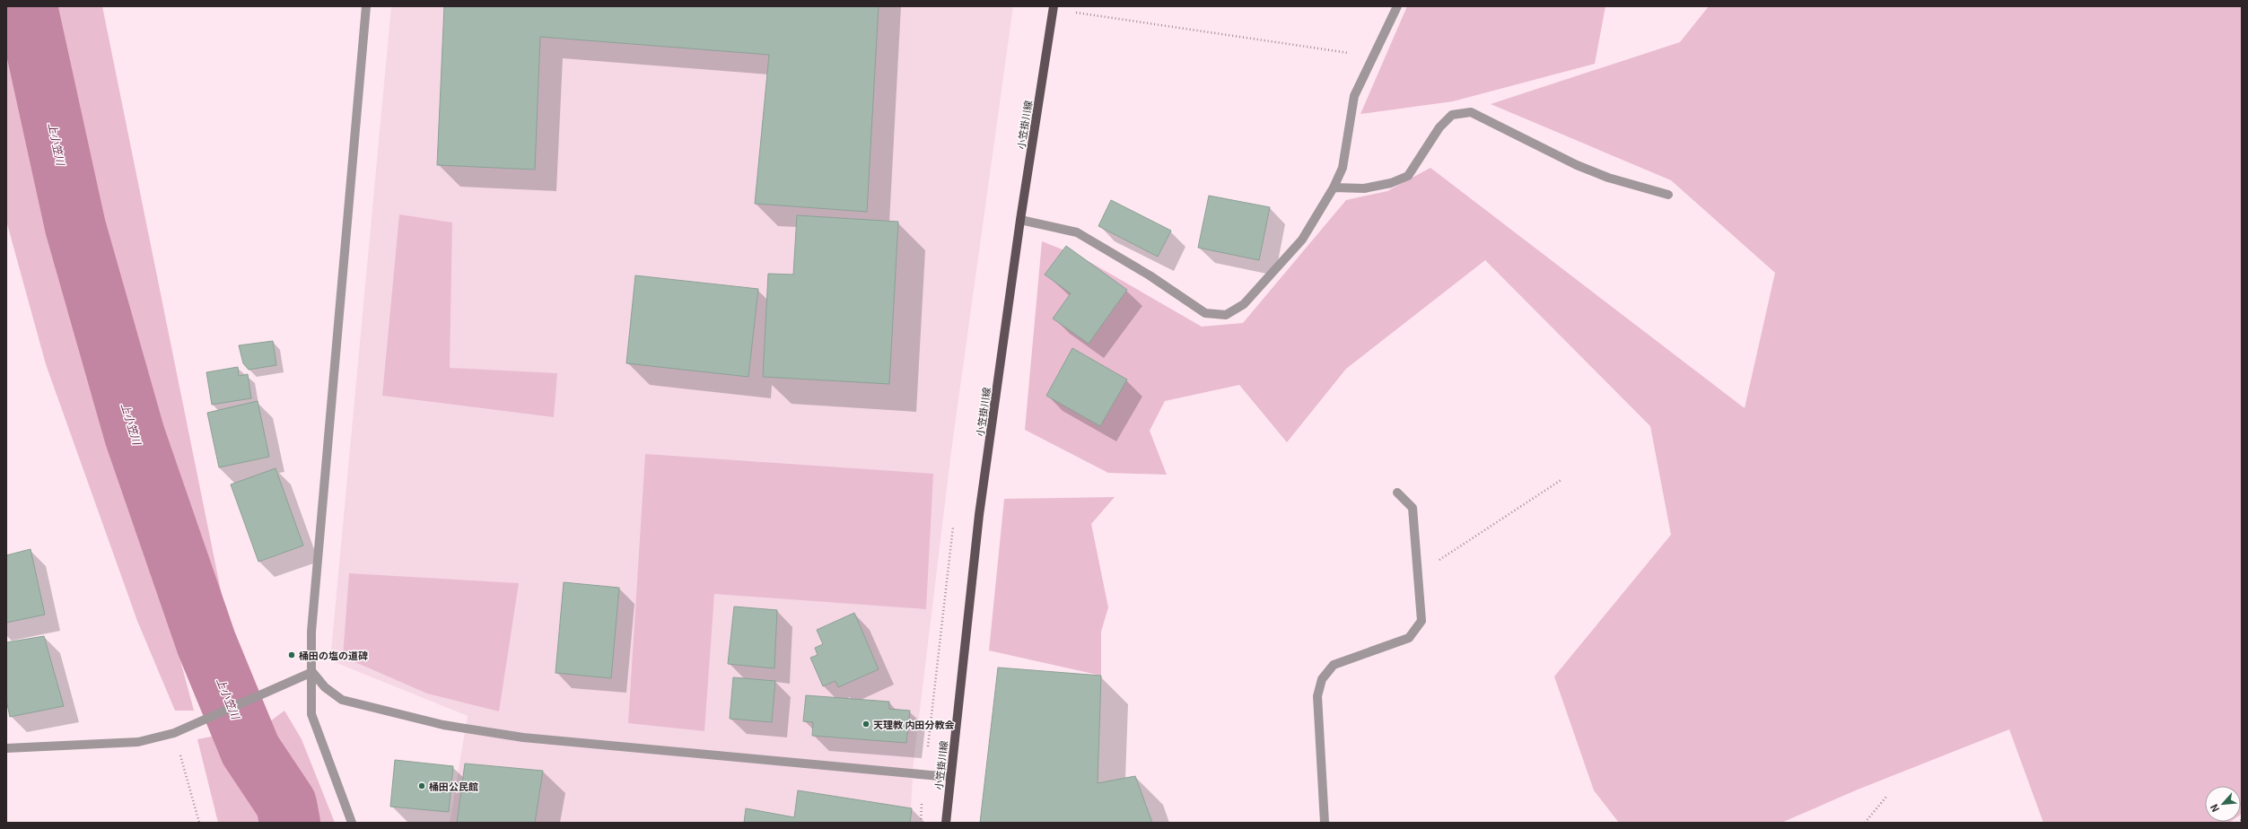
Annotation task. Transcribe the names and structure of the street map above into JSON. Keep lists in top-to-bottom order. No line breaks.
{"streets":{"main road":["小笠掛川線"]},"water":["上小笠川"],"places":["桶田の塩の道碑","天理教 内田分教会","桶田公民館"],"north":"bottom left"}
